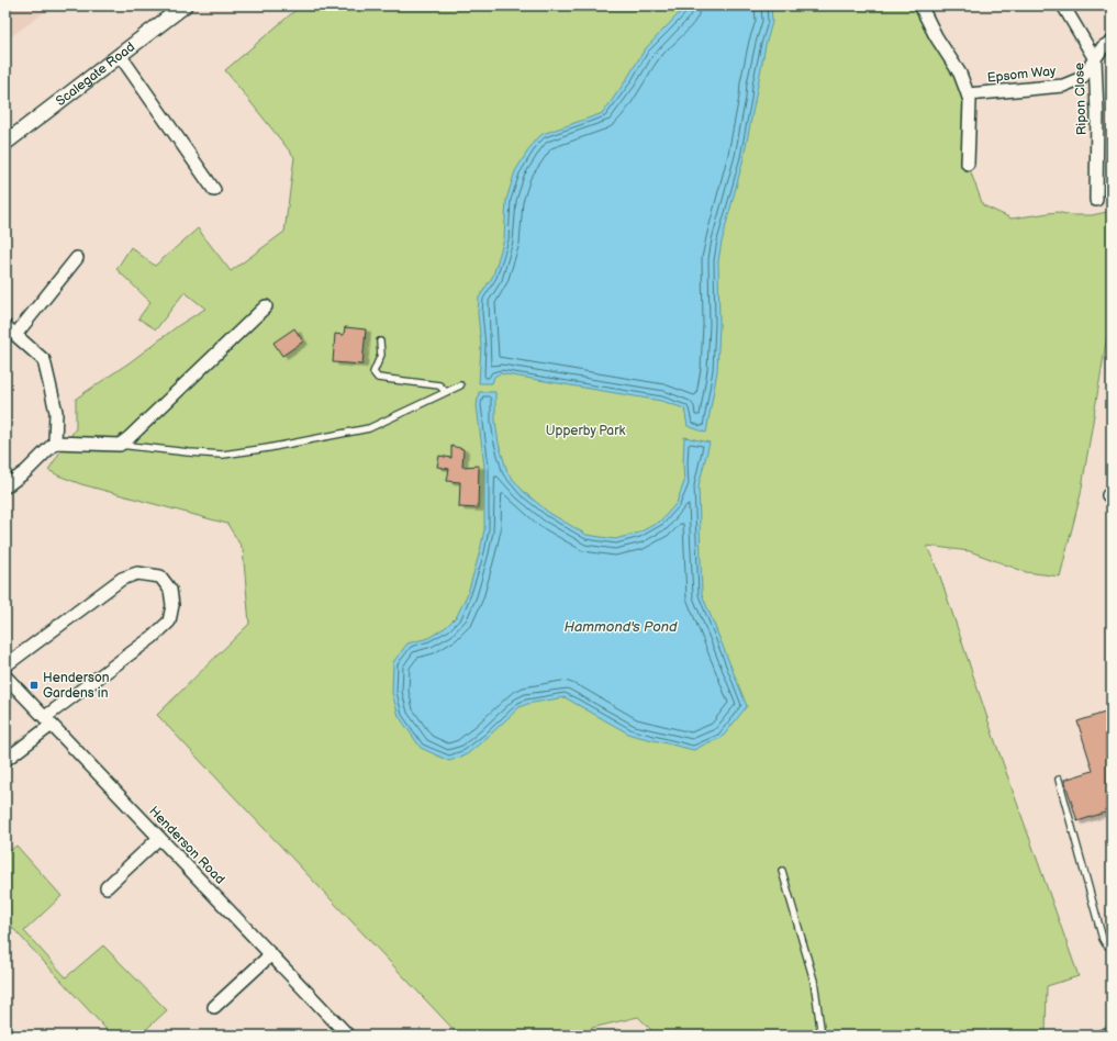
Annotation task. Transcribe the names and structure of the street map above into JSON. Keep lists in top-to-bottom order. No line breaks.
{"streets":{"street":["Scalegate Road","Epsom Way","Ripon Close","Henderson Road"]},"crossings":[["Epsom Way","Ripon Close"]],"water":["Hammond's Pond"],"parks":["Upperby Park"],"places":{"transit":["Henderson Gardens in"]}}
